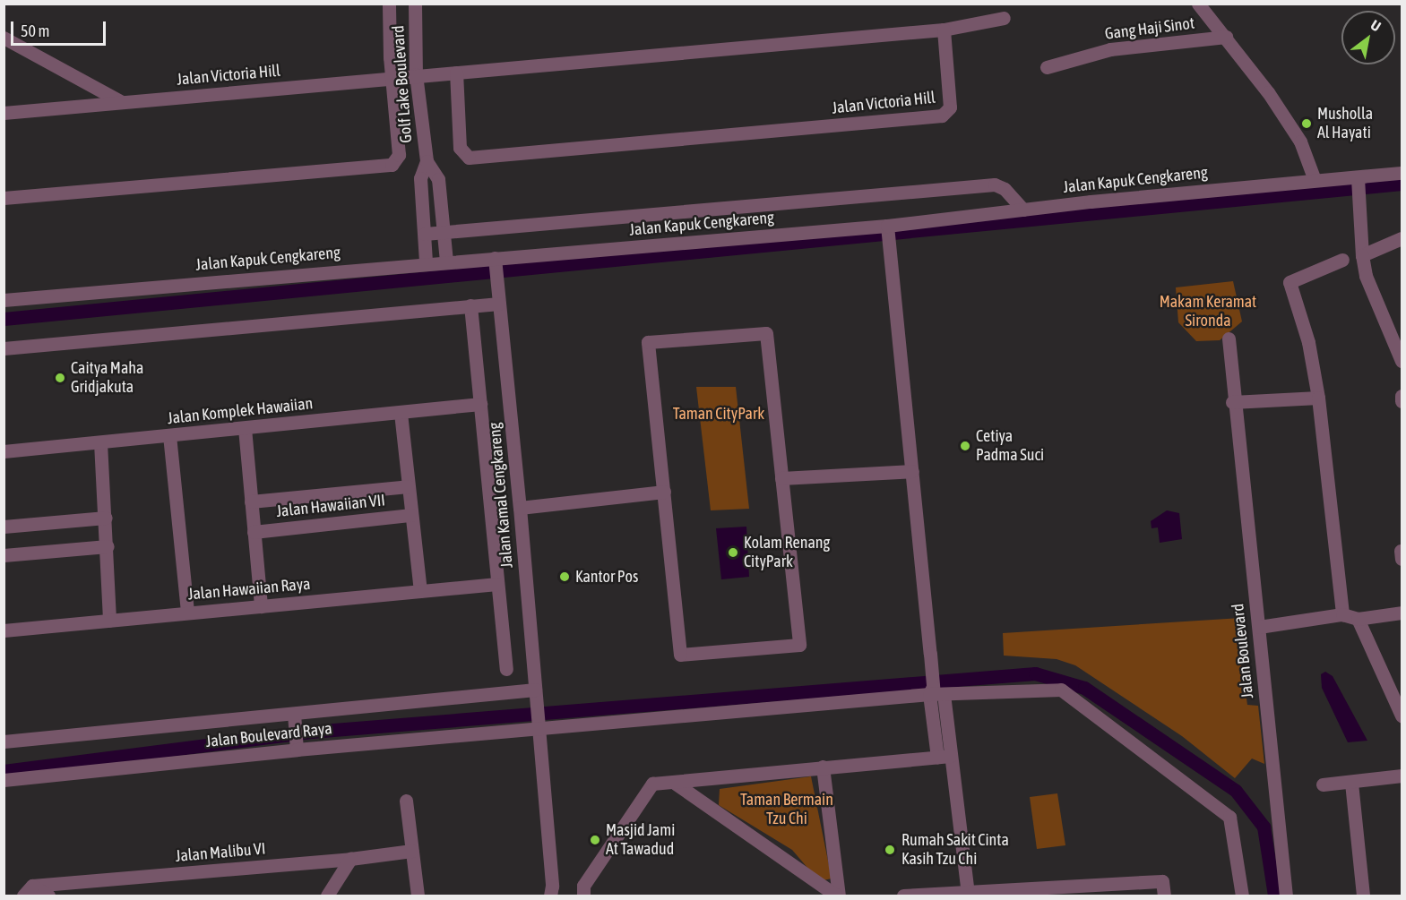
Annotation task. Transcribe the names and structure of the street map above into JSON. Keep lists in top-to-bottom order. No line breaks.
{"streets":{"street":["Gang Haji Sinot","Jalan Victoria Hill","Golf Lake Boulevard","Jalan Kapuk Cengkareng","Jalan Komplek Hawaiian","Jalan Kamal Cengkareng","Jalan Hawaiian VII","Jalan Hawaiian Raya","Jalan Boulevard","Jalan Boulevard Raya","Jalan Malibu VI"]},"crossings":[["Jalan Victoria Hill","Golf Lake Boulevard"],["Golf Lake Boulevard","Jalan Kapuk Cengkareng"],["Jalan Kapuk Cengkareng","Jalan Kamal Cengkareng"],["Jalan Kamal Cengkareng","Jalan Boulevard Raya"]],"parks":["Makam Keramat Sironda","Taman CityPark","Taman Bermain Tzu Chi"],"places":["Musholla Al Hayati","Caitya Maha Gridjakuta","Cetiya Padma Suci","Kolam Renang CityPark","Kantor Pos","Masjid Jami At Tawadud","Rumah Sakit Cinta Kasih Tzu Chi"],"scale_bar":"50 m","north":"top right"}
